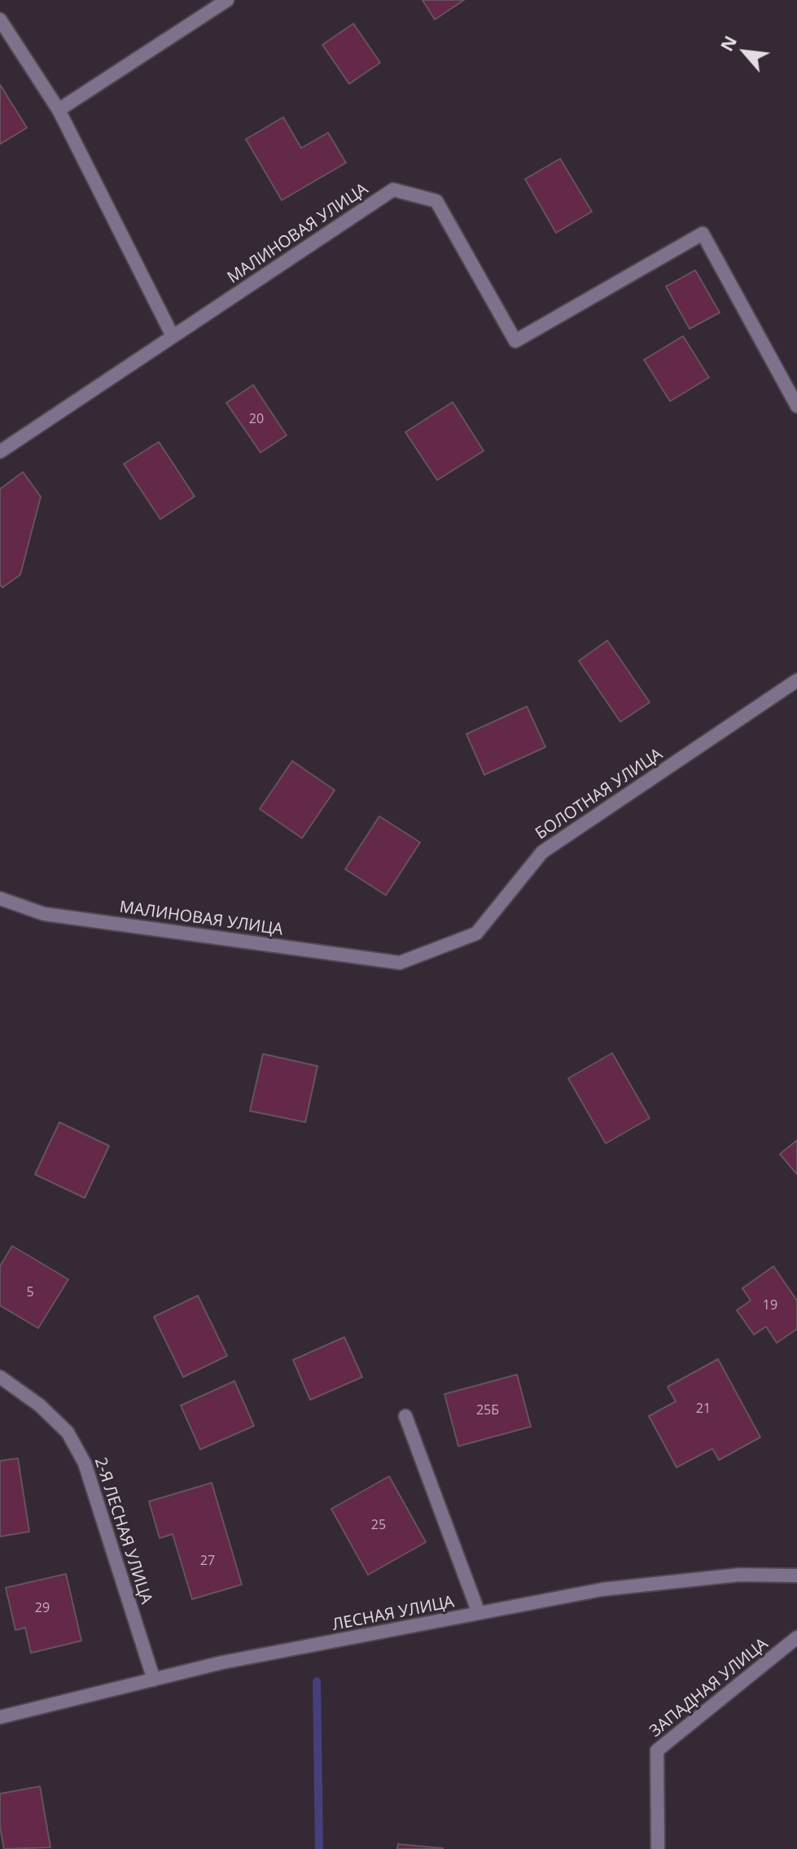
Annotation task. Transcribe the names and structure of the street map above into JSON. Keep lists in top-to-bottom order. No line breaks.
{"streets":{"street":["МАЛИНОВАЯ УЛИЦА","БОЛОТНАЯ УЛИЦА","2-Я ЛЕСНАЯ УЛИЦА","ЛЕСНАЯ УЛИЦА","ЗАПАДНАЯ УЛИЦА"]},"crossings":[["МАЛИНОВАЯ УЛИЦА","БОЛОТНАЯ УЛИЦА"],["2-Я ЛЕСНАЯ УЛИЦА","ЛЕСНАЯ УЛИЦА"]],"house_numbers":["20","5","19","21","25Б","25","27","29"],"north":"top left"}
